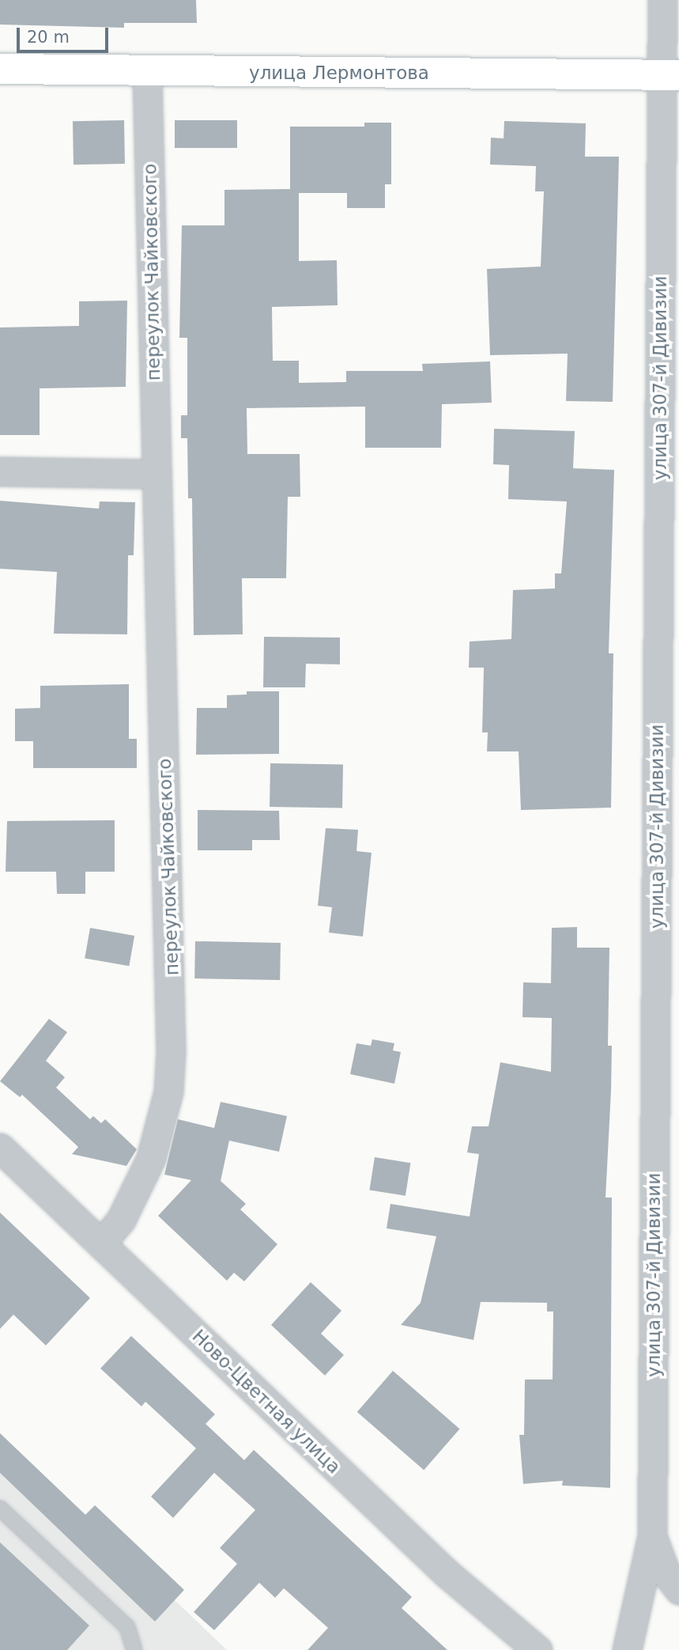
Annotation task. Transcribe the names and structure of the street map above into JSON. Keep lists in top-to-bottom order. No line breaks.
{"streets":{"main road":["улица Лермонтова"],"street":["переулок Чайковского","улица 307-й Дивизии","Ново-Цветная улица"]},"crossings":[["улица Лермонтова","переулок Чайковского"],["улица Лермонтова","улица 307-й Дивизии"],["переулок Чайковского","Ново-Цветная улица"]],"scale_bar":"20 m"}
